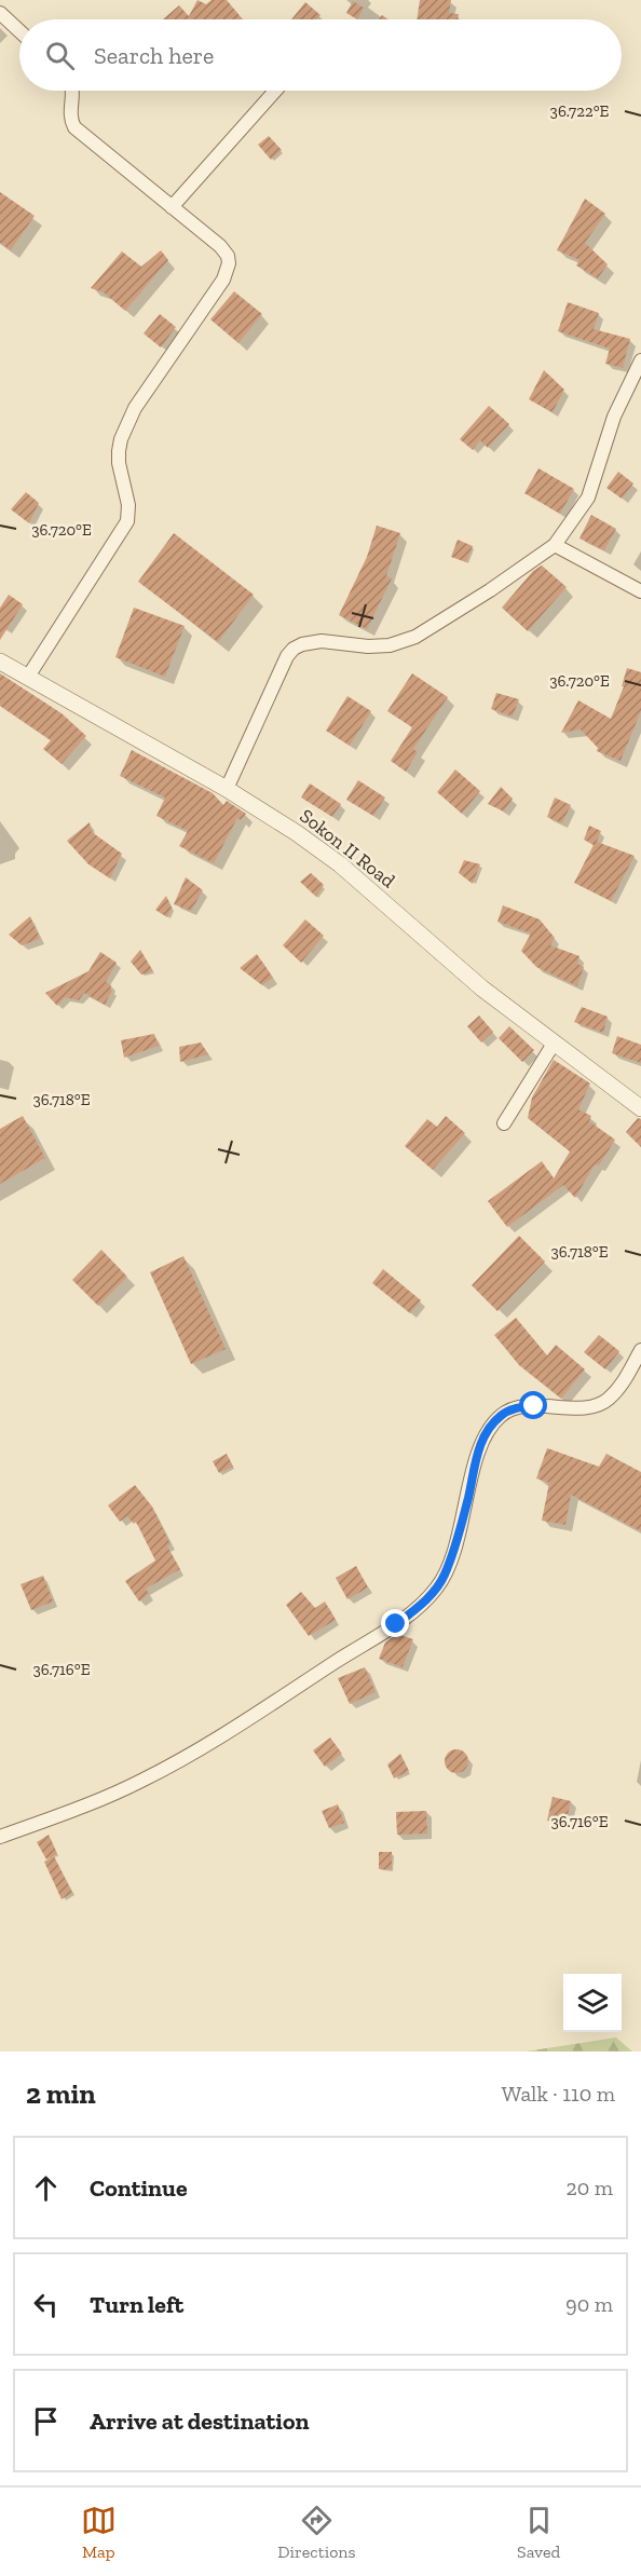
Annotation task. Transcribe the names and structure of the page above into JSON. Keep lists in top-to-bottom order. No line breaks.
{"streets":{"street":["Sokon II Road"]},"page":{"search":"Search here","heading":["2 min","Walk · 110 m"],"list":[["Continue","20 m"],["Turn left","90 m"],"Arrive at destination"],"nav":["Map","Directions","Saved"]},"coordinates":["36.722°E","36.720°E","36.718°E","36.716°E"]}
